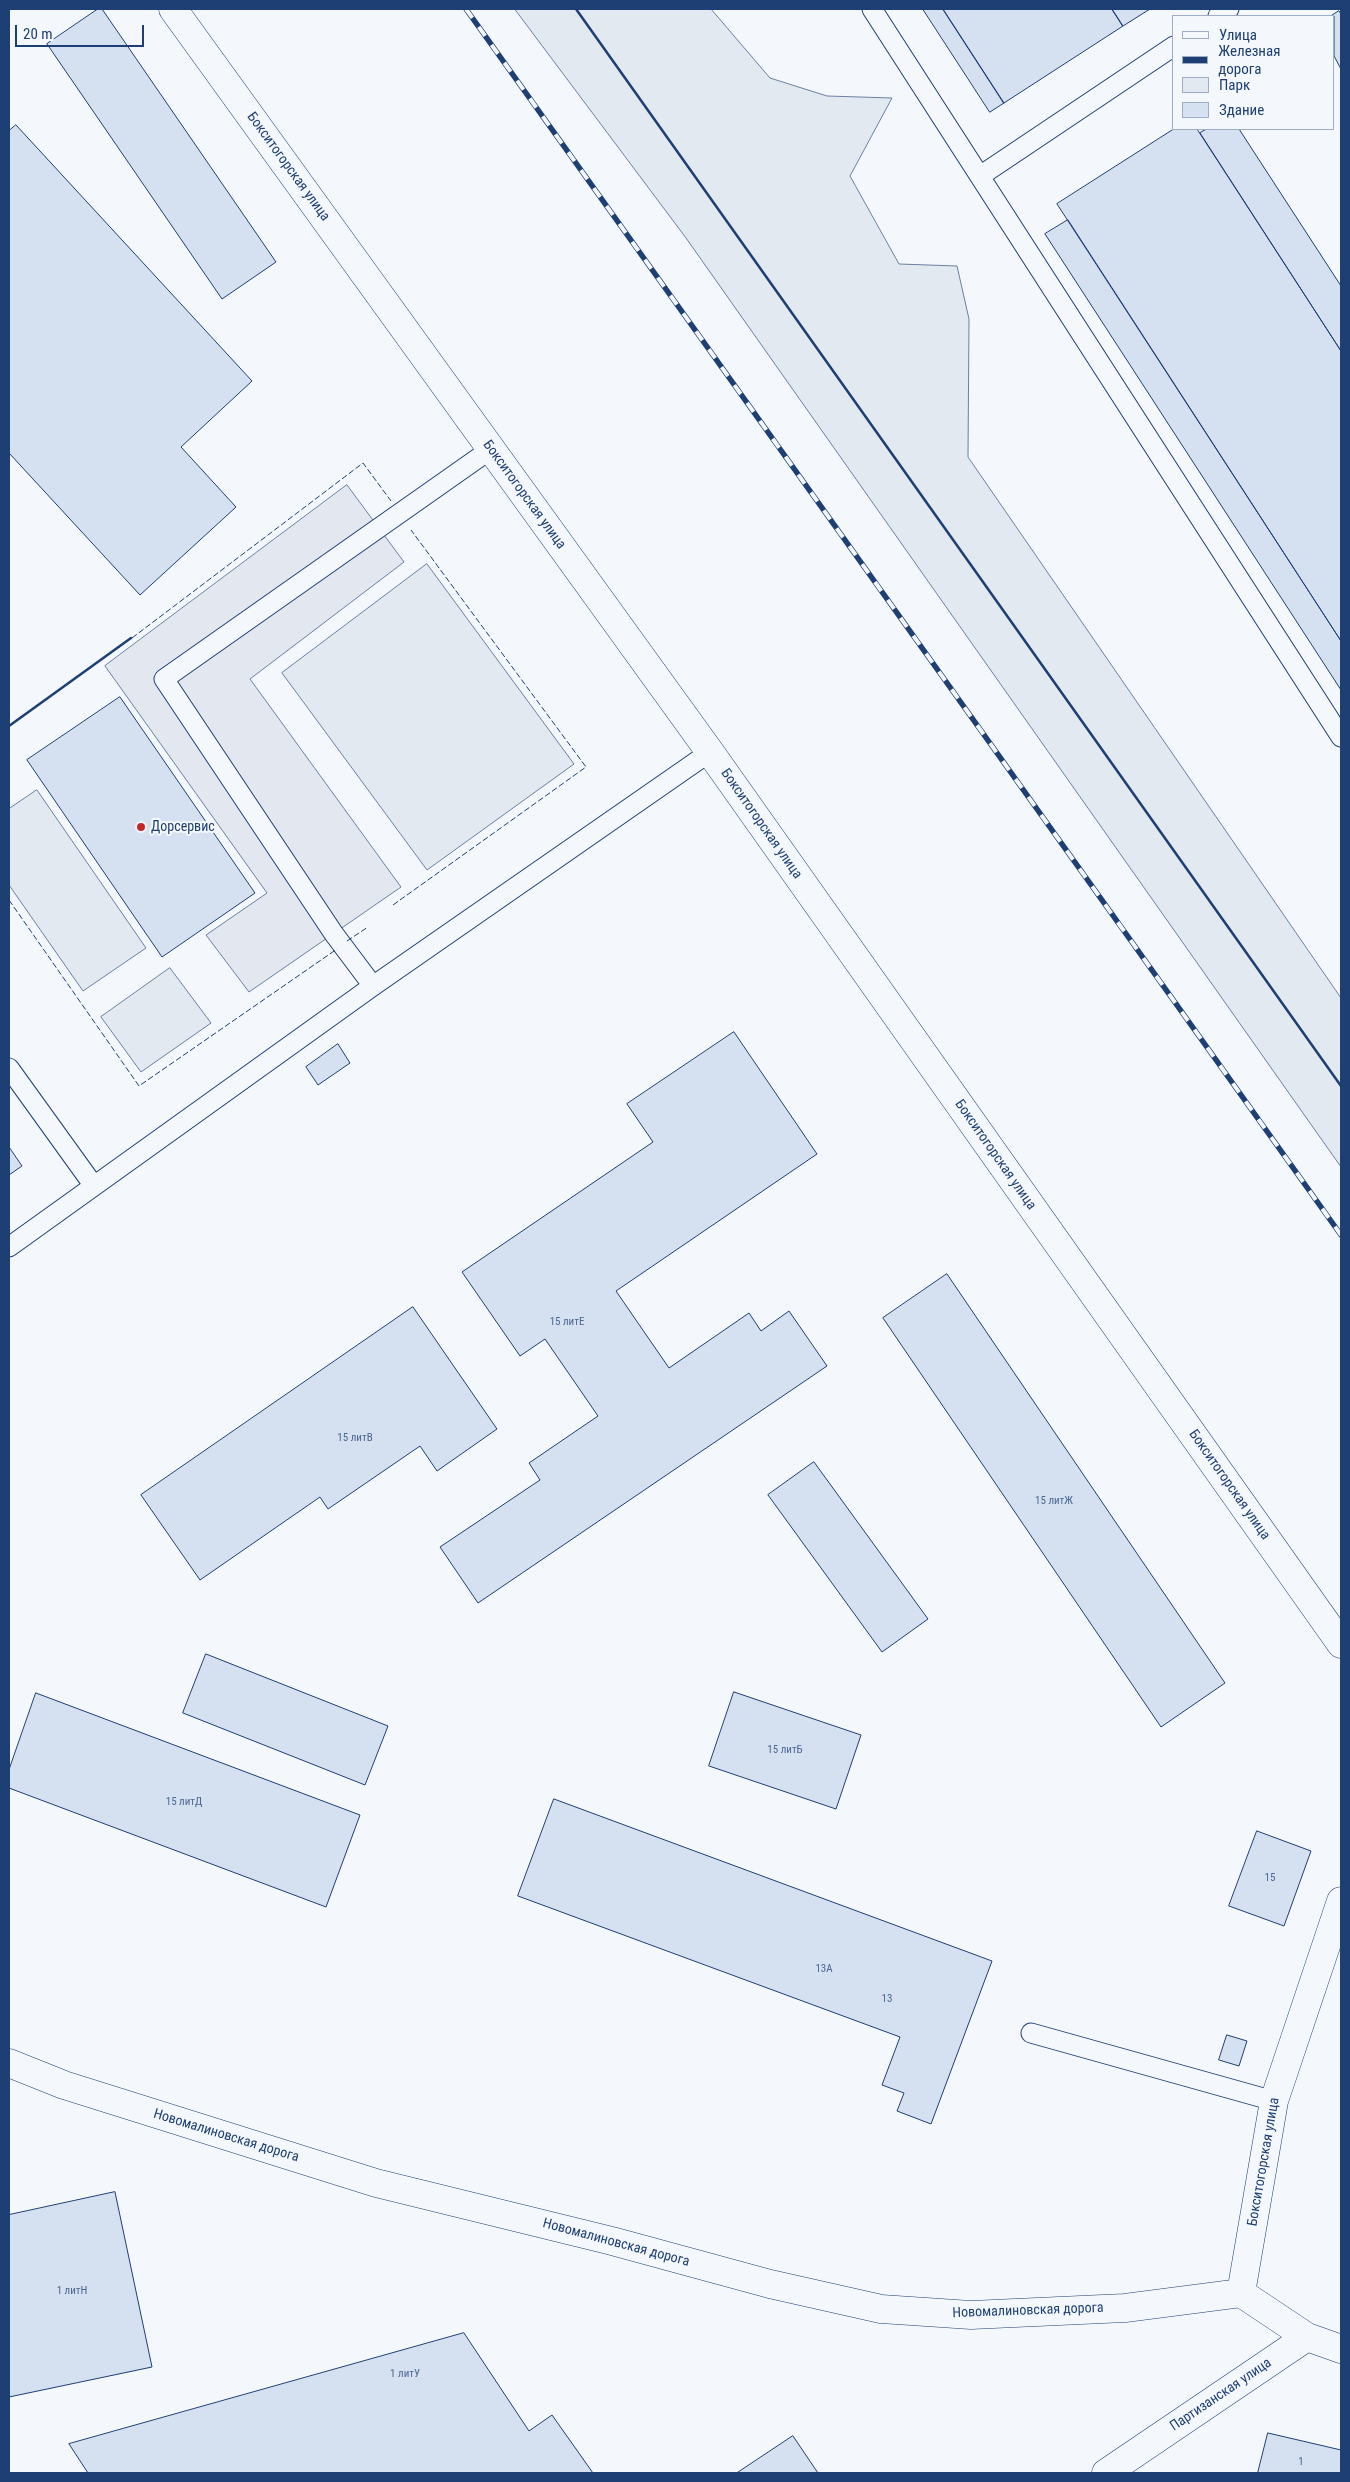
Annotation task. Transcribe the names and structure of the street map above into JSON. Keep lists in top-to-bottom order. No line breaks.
{"streets":{"street":["Бокситогорская улица","Новомалиновская дорога","Партизанская улица"]},"crossings":[["Бокситогорская улица","Новомалиновская дорога"]],"places":["Дорсервис"],"house_numbers":["15 литЕ","15 литВ","15 литЖ","15 литБ","15 литД","15","13А","13","1 литН","1 литУ","1"],"legend":["Улица","Железная дорога","Парк","Здание"],"scale_bar":"20 m"}
